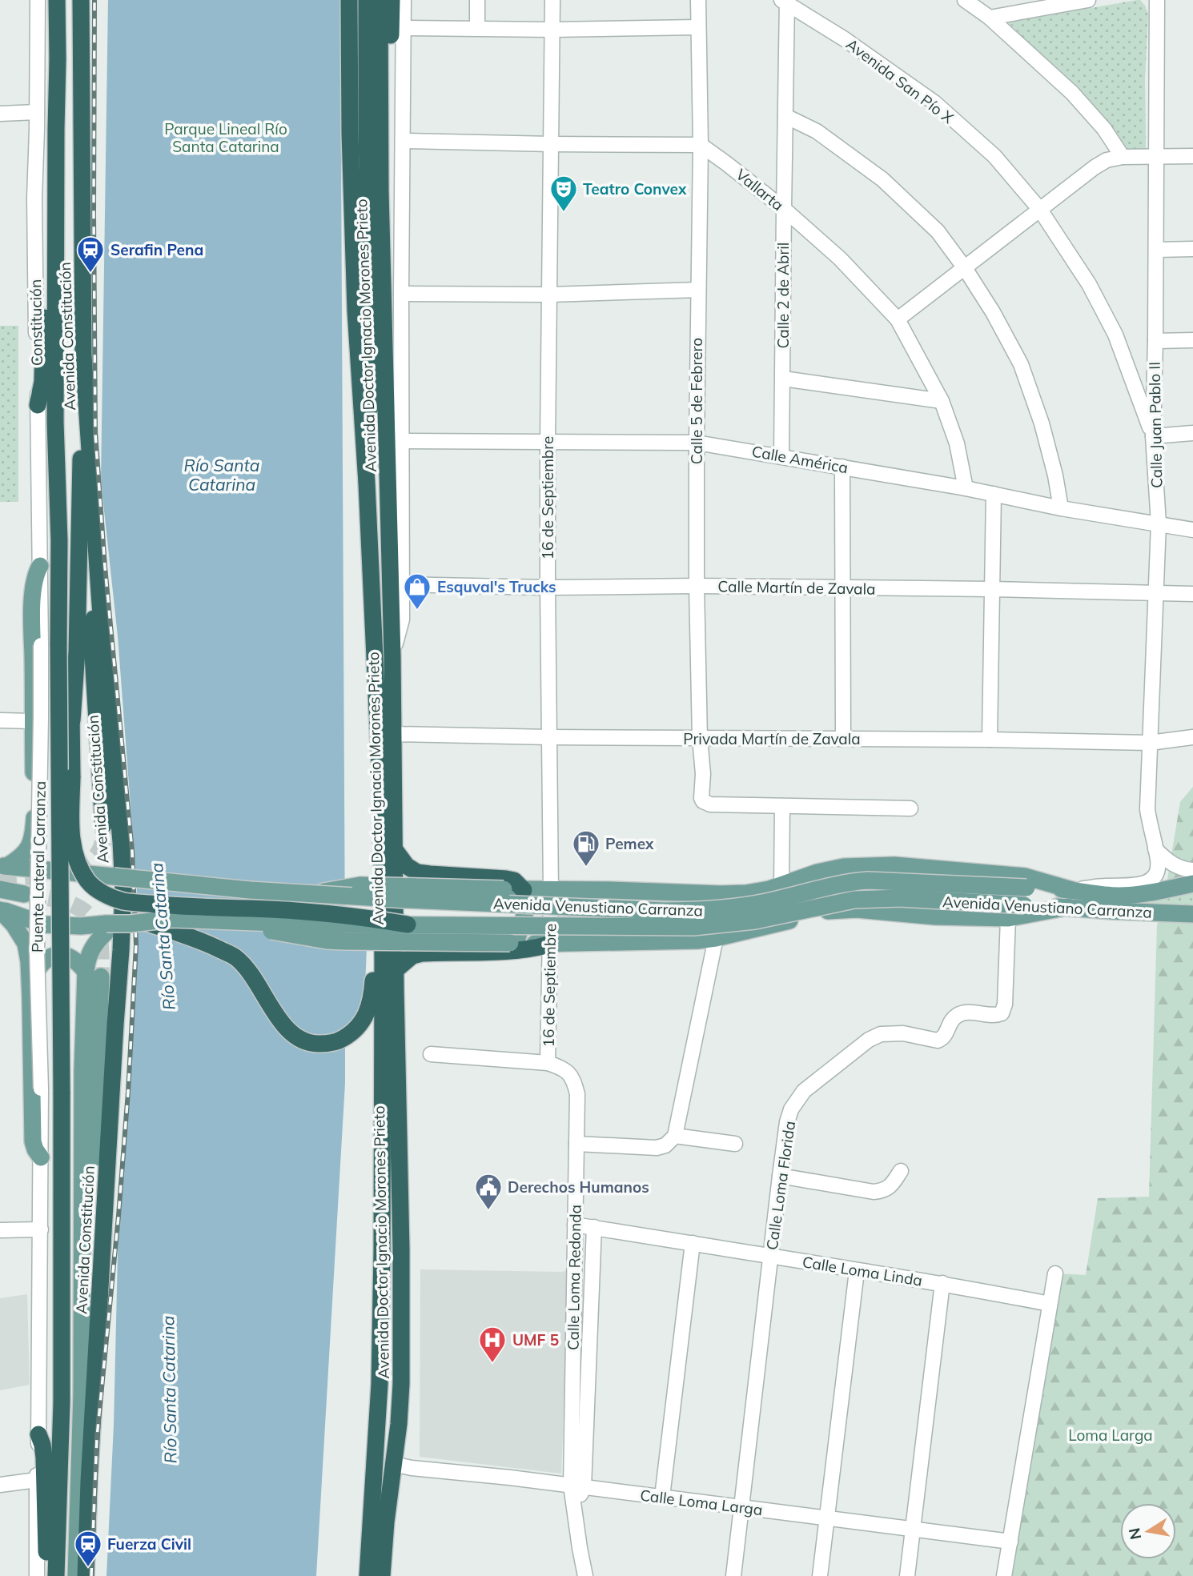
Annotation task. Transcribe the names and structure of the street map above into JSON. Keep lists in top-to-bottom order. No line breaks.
{"streets":{"highway":["Avenida Doctor Ignacio Morones Prieto","Avenida Constitución"],"main road":["Avenida Venustiano Carranza"],"street":["Avenida San Pío X","Vallarta","Calle 2 de Abril","Constitución","Calle 5 de Febrero","Calle Juan Pablo II","Calle América","16 de Septiembre","Calle Martín de Zavala","Privada Martín de Zavala","Puente Lateral Carranza","Calle Loma Florida","Calle Loma Linda","Calle Loma Redonda","Calle Loma Larga"]},"crossings":[["Avenida San Pío X","Calle 2 de Abril"],["Avenida San Pío X","Calle Juan Pablo II"],["Vallarta","Calle 2 de Abril"],["Vallarta","Calle 5 de Febrero"],["Vallarta","Calle América"],["Calle 2 de Abril","Calle América"],["Constitución","Puente Lateral Carranza"],["Avenida Doctor Ignacio Morones Prieto","Privada Martín de Zavala"],["Avenida Doctor Ignacio Morones Prieto","Calle Loma Larga"],["Avenida Constitución","Avenida Venustiano Carranza"],["Calle 5 de Febrero","Calle América"],["Calle 5 de Febrero","Calle Martín de Zavala"],["Calle 5 de Febrero","Privada Martín de Zavala"],["Calle Juan Pablo II","Calle América"],["Calle Juan Pablo II","Calle Martín de Zavala"],["Calle Juan Pablo II","Privada Martín de Zavala"],["Calle Juan Pablo II","Avenida Venustiano Carranza"],["Calle América","16 de Septiembre"],["16 de Septiembre","Calle Martín de Zavala"],["16 de Septiembre","Privada Martín de Zavala"],["16 de Septiembre","Calle Loma Redonda"],["Calle Loma Florida","Calle Loma Linda"],["Calle Loma Florida","Calle Loma Larga"],["Calle Loma Linda","Calle Loma Redonda"],["Calle Loma Redonda","Calle Loma Larga"]],"water":["Río Santa Catarina"],"parks":["Parque Lineal Río Santa Catarina","Loma Larga"],"places":{"theatre":["Teatro Convex"],"station":["Serafin Pena","Fuerza Civil"],"shop":["Esquval's Trucks"],"fuel station":["Pemex"],"public building":["Derechos Humanos"],"hospital":["UMF 5"]},"north":"left"}
